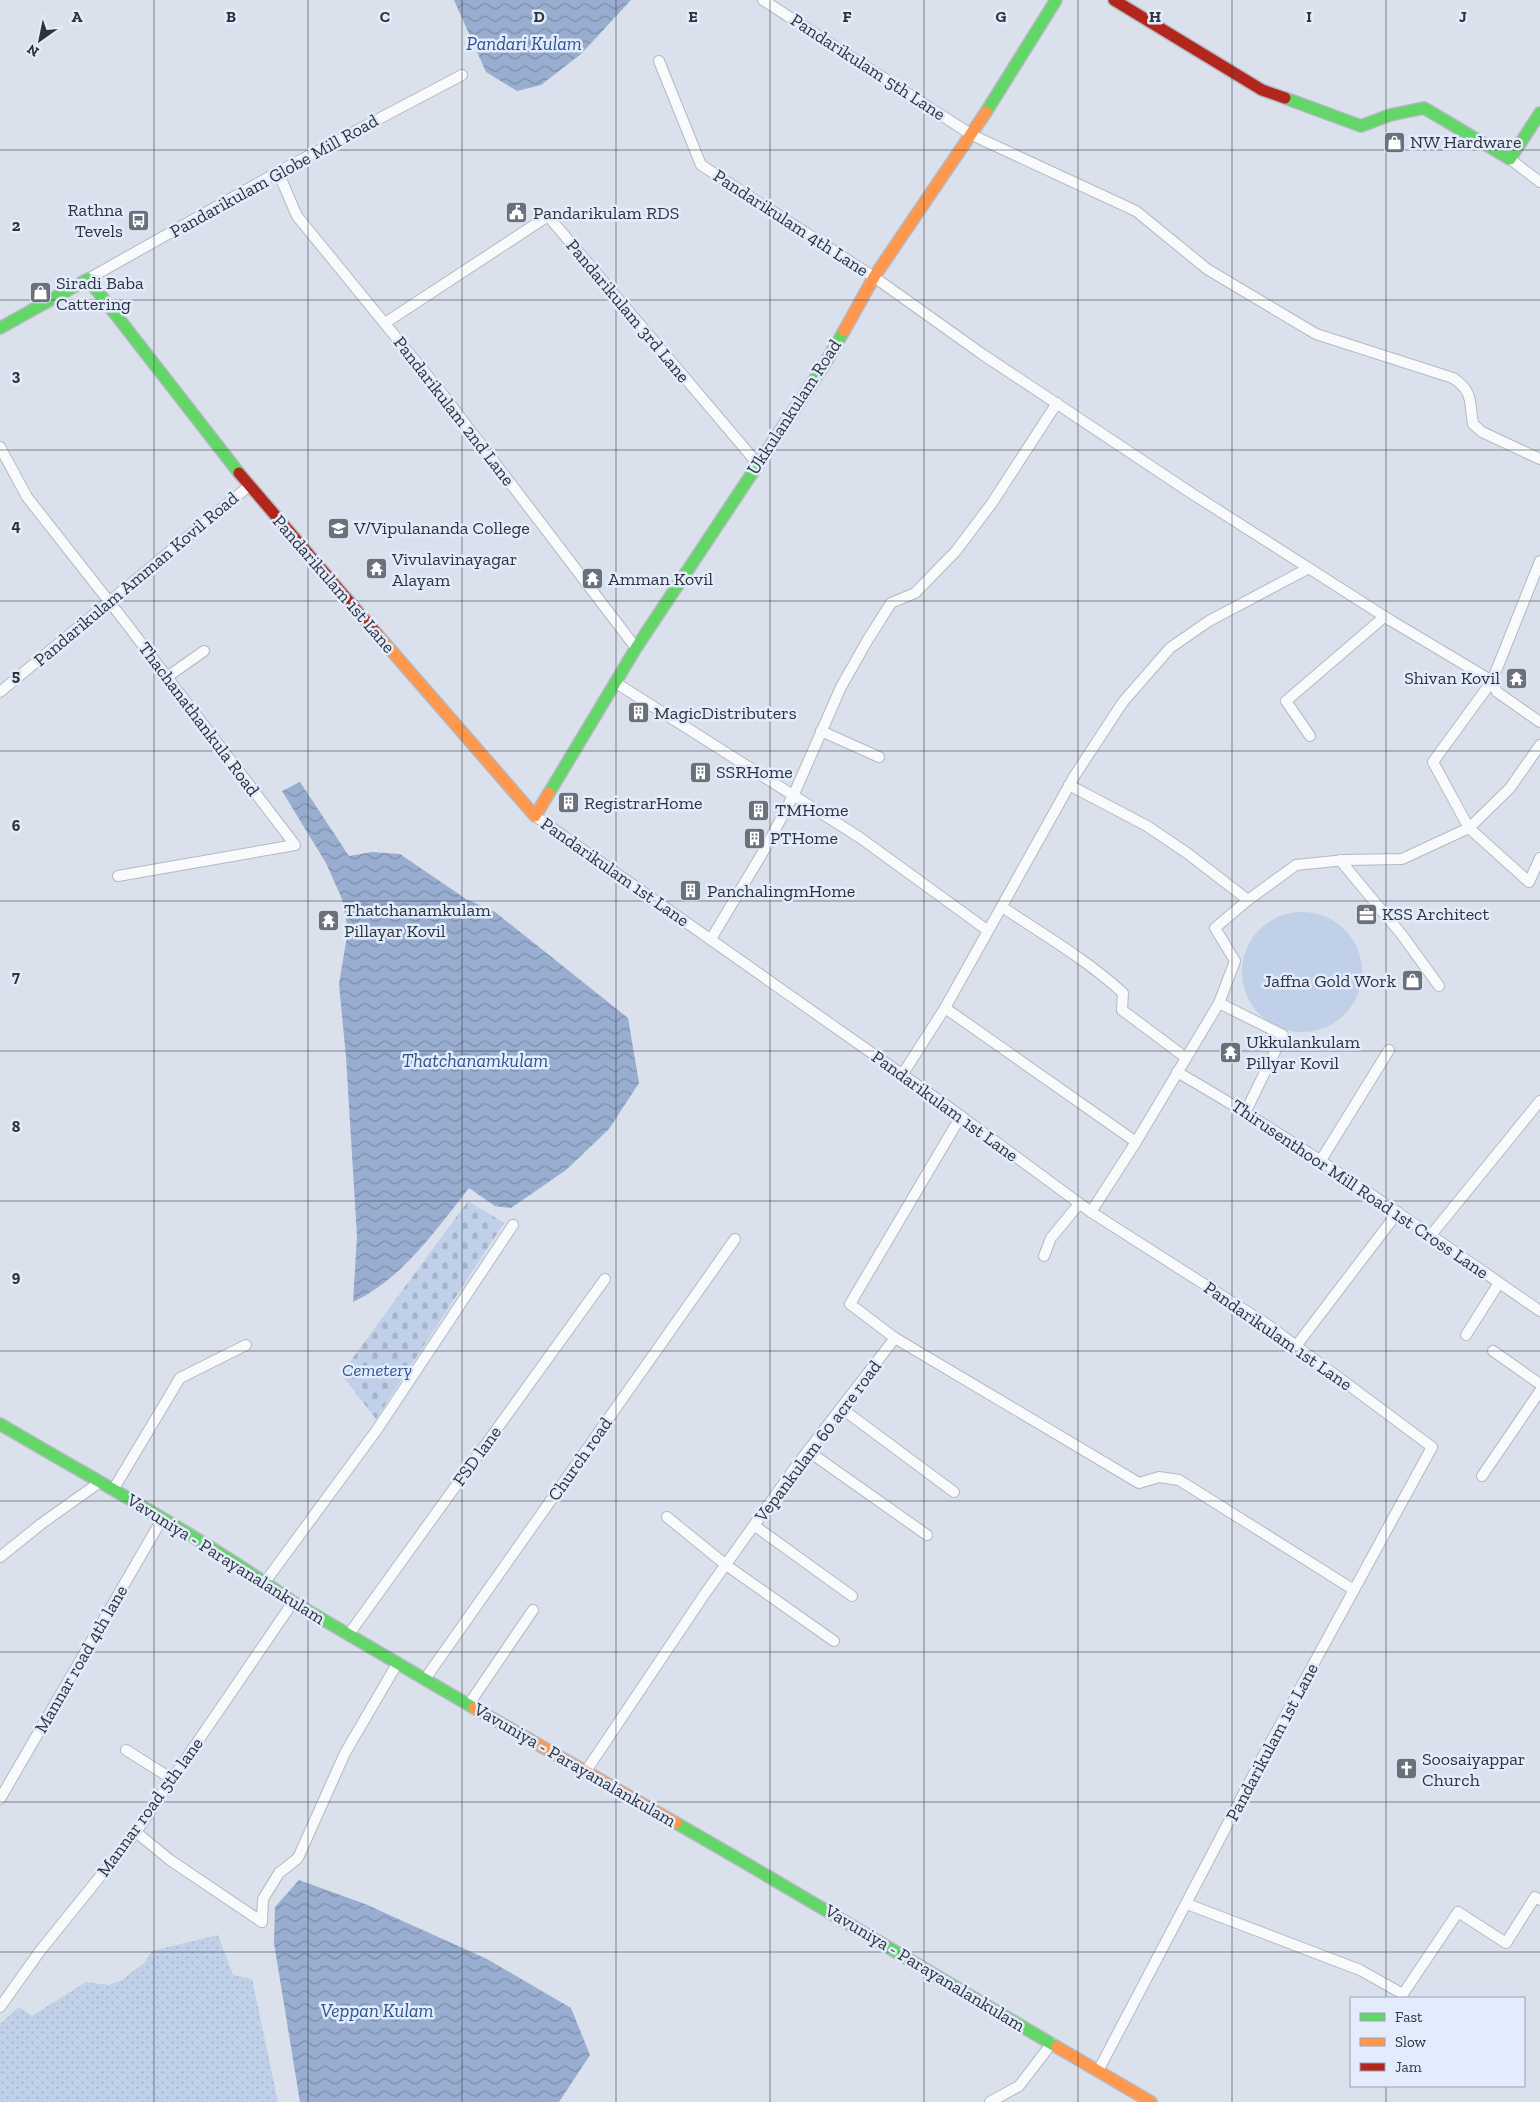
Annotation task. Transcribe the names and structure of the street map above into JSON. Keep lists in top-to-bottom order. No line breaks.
{"streets":{"main road":["Ukkulankulam Road","Pandarikulam 1st Lane","Vavuniya - Parayanalankulam"],"street":["Pandarikulam 5th Lane","Pandarikulam Globe Mill Road","Pandarikulam 4th Lane","Pandarikulam 3rd Lane","Pandarikulam 2nd Lane","Pandarikulam Amman Kovil Road","Thachanathankula Road","Thirusenthoor Mill Road 1st Cross Lane","Vepankulam 60 acre road","FSD lane","Church road","Mannar road 4th lane","Mannar road 5th lane"]},"crossings":[["Pandarikulam 5th Lane","Ukkulankulam Road"],["Pandarikulam Globe Mill Road","Pandarikulam 2nd Lane"],["Pandarikulam Globe Mill Road","Pandarikulam 1st Lane"],["Pandarikulam 4th Lane","Ukkulankulam Road"],["Pandarikulam 3rd Lane","Ukkulankulam Road"],["Pandarikulam 3rd Lane","Pandarikulam 2nd Lane"],["Ukkulankulam Road","Pandarikulam 2nd Lane"],["Ukkulankulam Road","Pandarikulam 1st Lane"],["Pandarikulam Amman Kovil Road","Pandarikulam 1st Lane"],["Pandarikulam Amman Kovil Road","Thachanathankula Road"],["Pandarikulam 1st Lane","Vavuniya - Parayanalankulam"],["Vepankulam 60 acre road","Vavuniya - Parayanalankulam"],["FSD lane","Vavuniya - Parayanalankulam"],["Church road","Vavuniya - Parayanalankulam"],["Vavuniya - Parayanalankulam","Mannar road 4th lane"],["Vavuniya - Parayanalankulam","Mannar road 5th lane"]],"water":["Pandari Kulam","Thatchanamkulam","Veppan Kulam"],"parks":["Cemetery"],"places":{"shop":["NW Hardware","Siradi Baba Cattering","Jaffna Gold Work"],"public building":["Pandarikulam RDS"],"bus stop":["Rathna Tevels"],"school or university":["V/Vipulananda College"],"temple":["Vivulavinayagar Alayam","Amman Kovil","Shivan Kovil","Thatchanamkulam Pillayar Kovil","Ukkulankulam Pillyar Kovil"],"building":["MagicDistributers","SSRHome","RegistrarHome","TMHome","PTHome","PanchalingmHome"],"office":["KSS Architect"],"church":["Soosaiyappar Church"]},"legend":["Fast","Slow","Jam"],"north":"bottom left","grid":{"columns":["A","B","C","D","E","F","G","H","I","J"],"rows":["2","3","4","5","6","7","8","9"]}}
